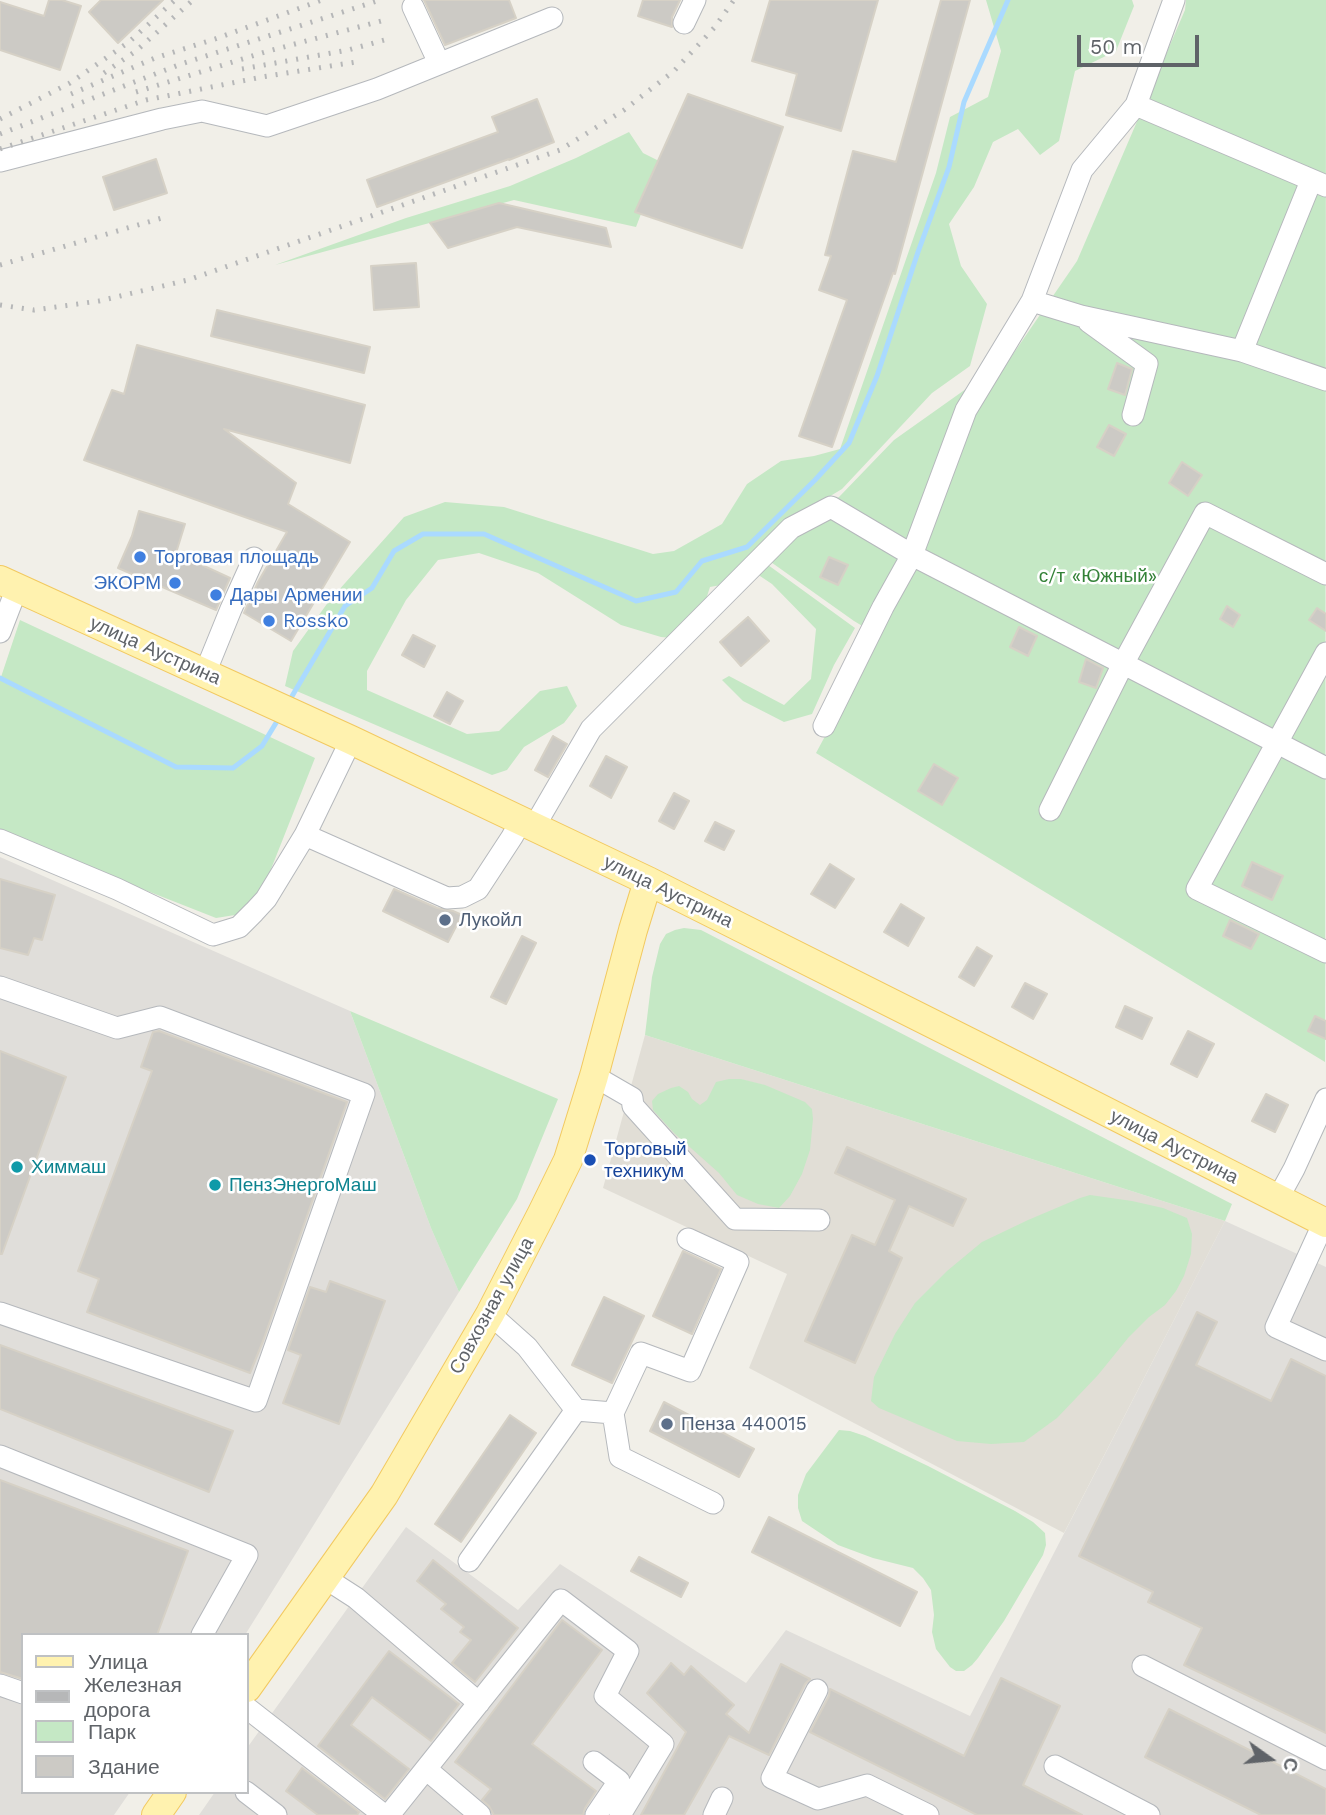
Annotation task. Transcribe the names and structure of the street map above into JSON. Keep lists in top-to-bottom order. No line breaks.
{"streets":{"main road":["улица Аустрина","Совхозная улица"]},"crossings":[["улица Аустрина","Совхозная улица"]],"parks":["с/т «Южный»"],"places":["Торговая площадь","ЭКОРМ","Дары Армении","Rossko","Лукойл","Торговый техникум","Химмаш","ПензЭнергоМаш","Пенза 440015"],"legend":["Улица","Железная дорога","Парк","Здание"],"scale_bar":"50 m","north":"right"}
